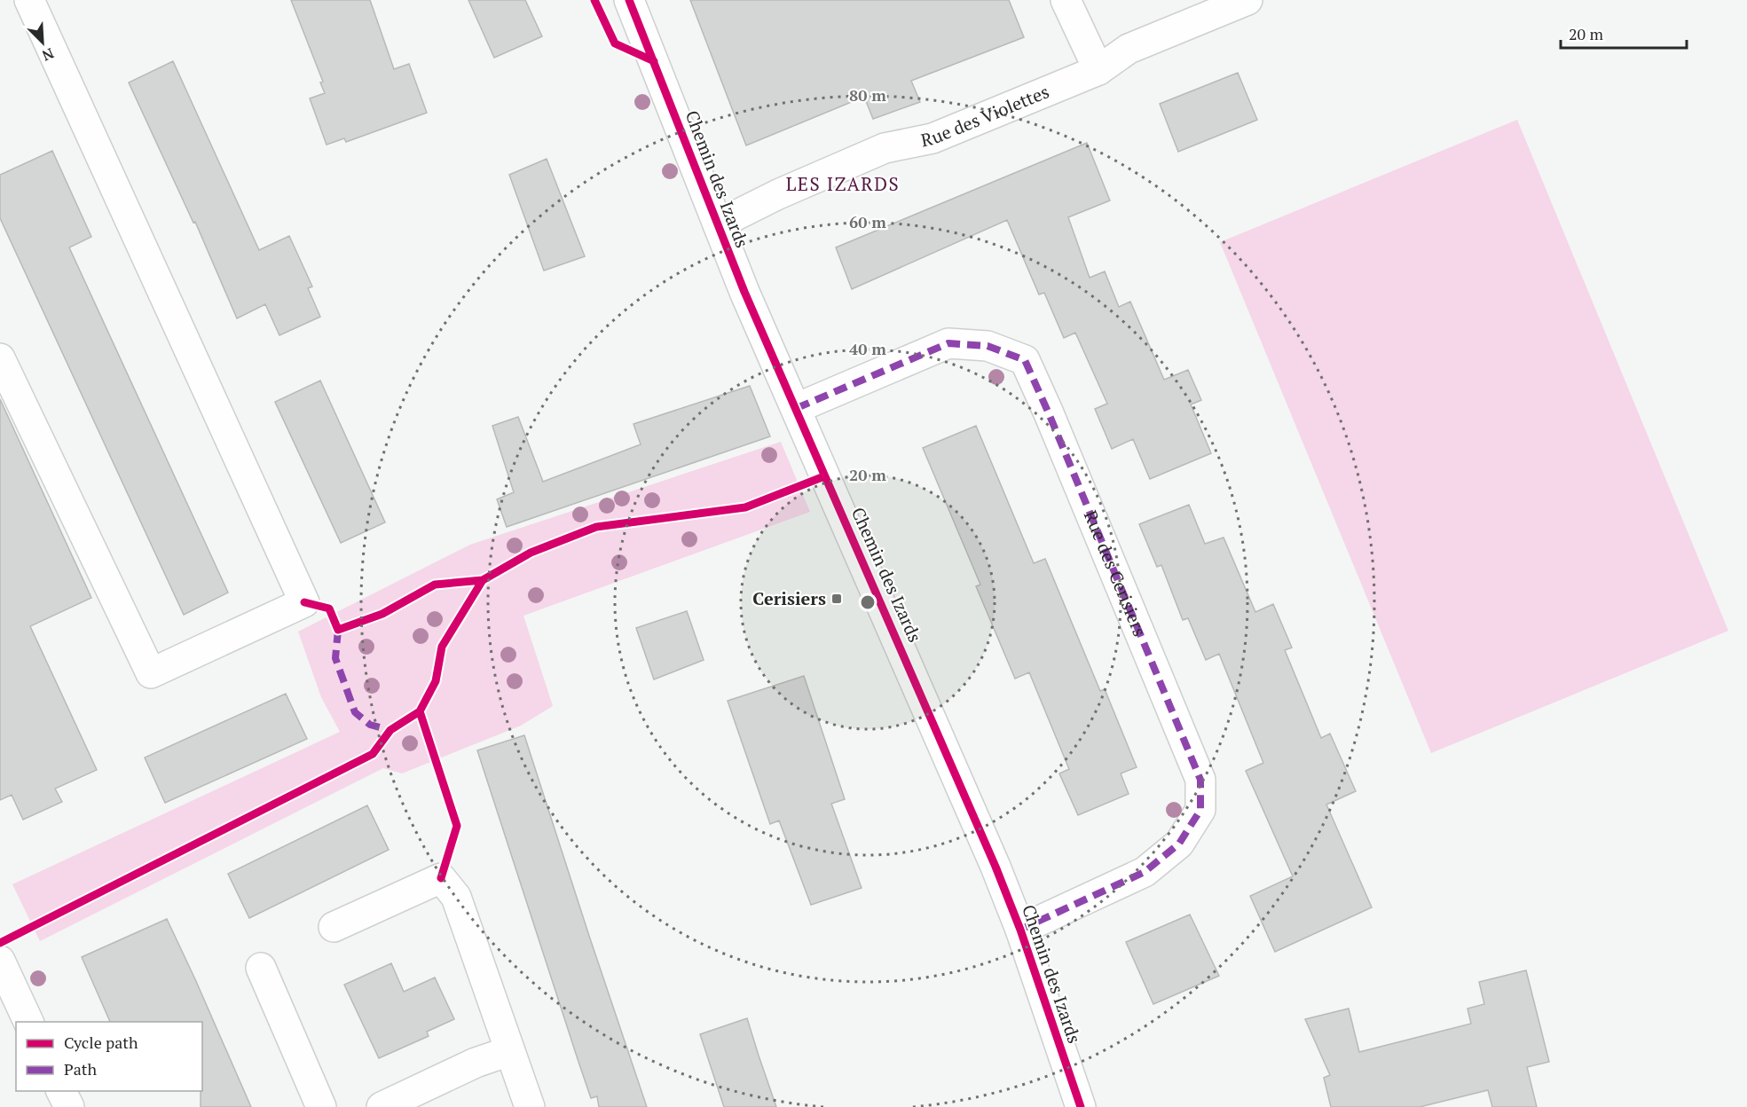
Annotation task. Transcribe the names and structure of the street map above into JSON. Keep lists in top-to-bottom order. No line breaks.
{"streets":{"street":["Rue des Violettes","Chemin des Izards","Rue des Cerisiers"]},"crossings":[["Rue des Violettes","Chemin des Izards"],["Chemin des Izards","Rue des Cerisiers"]],"districts":["LES IZARDS"],"places":{"transit":["Cerisiers"]},"legend":["Cycle path","Path"],"scale_bar":"20 m","north":"bottom right","rings":["80 m","60 m","40 m","20 m"]}
